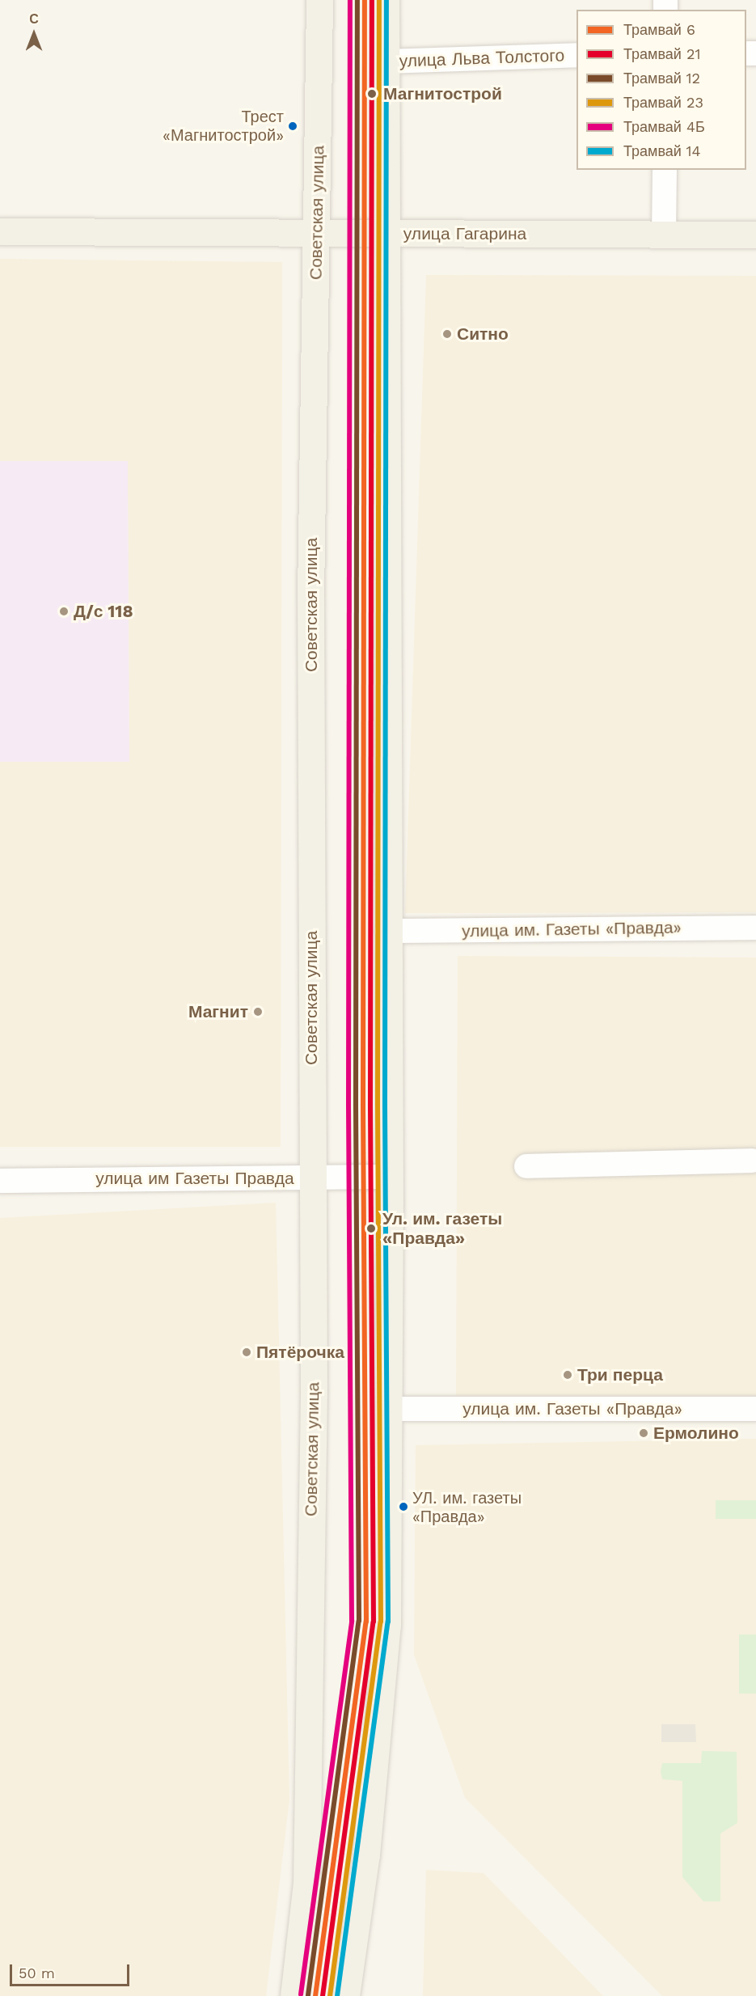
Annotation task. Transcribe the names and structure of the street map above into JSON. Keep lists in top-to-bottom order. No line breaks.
{"streets":{"main road":["Советская улица","улица Гагарина"],"street":["улица Льва Толстого","улица им. Газеты «Правда»","улица им Газеты Правда"]},"crossings":[["Советская улица","улица Гагарина"],["Советская улица","улица им Газеты Правда"]],"places":["Магнитострой","Трест «Магнитострой»","Ситно","Д/с 118","Магнит","Ул. им. газеты «Правда»","Пятёрочка","Три перца","Ермолино","УЛ. им. газеты «Правда»"],"lines":["tram line 6","tram line 21","tram line 12","tram line 23","tram line 4Б","tram line 14"],"legend":["Трамвай 6","Трамвай 21","Трамвай 12","Трамвай 23","Трамвай 4Б","Трамвай 14"],"scale_bar":"50 m","north":"top"}
